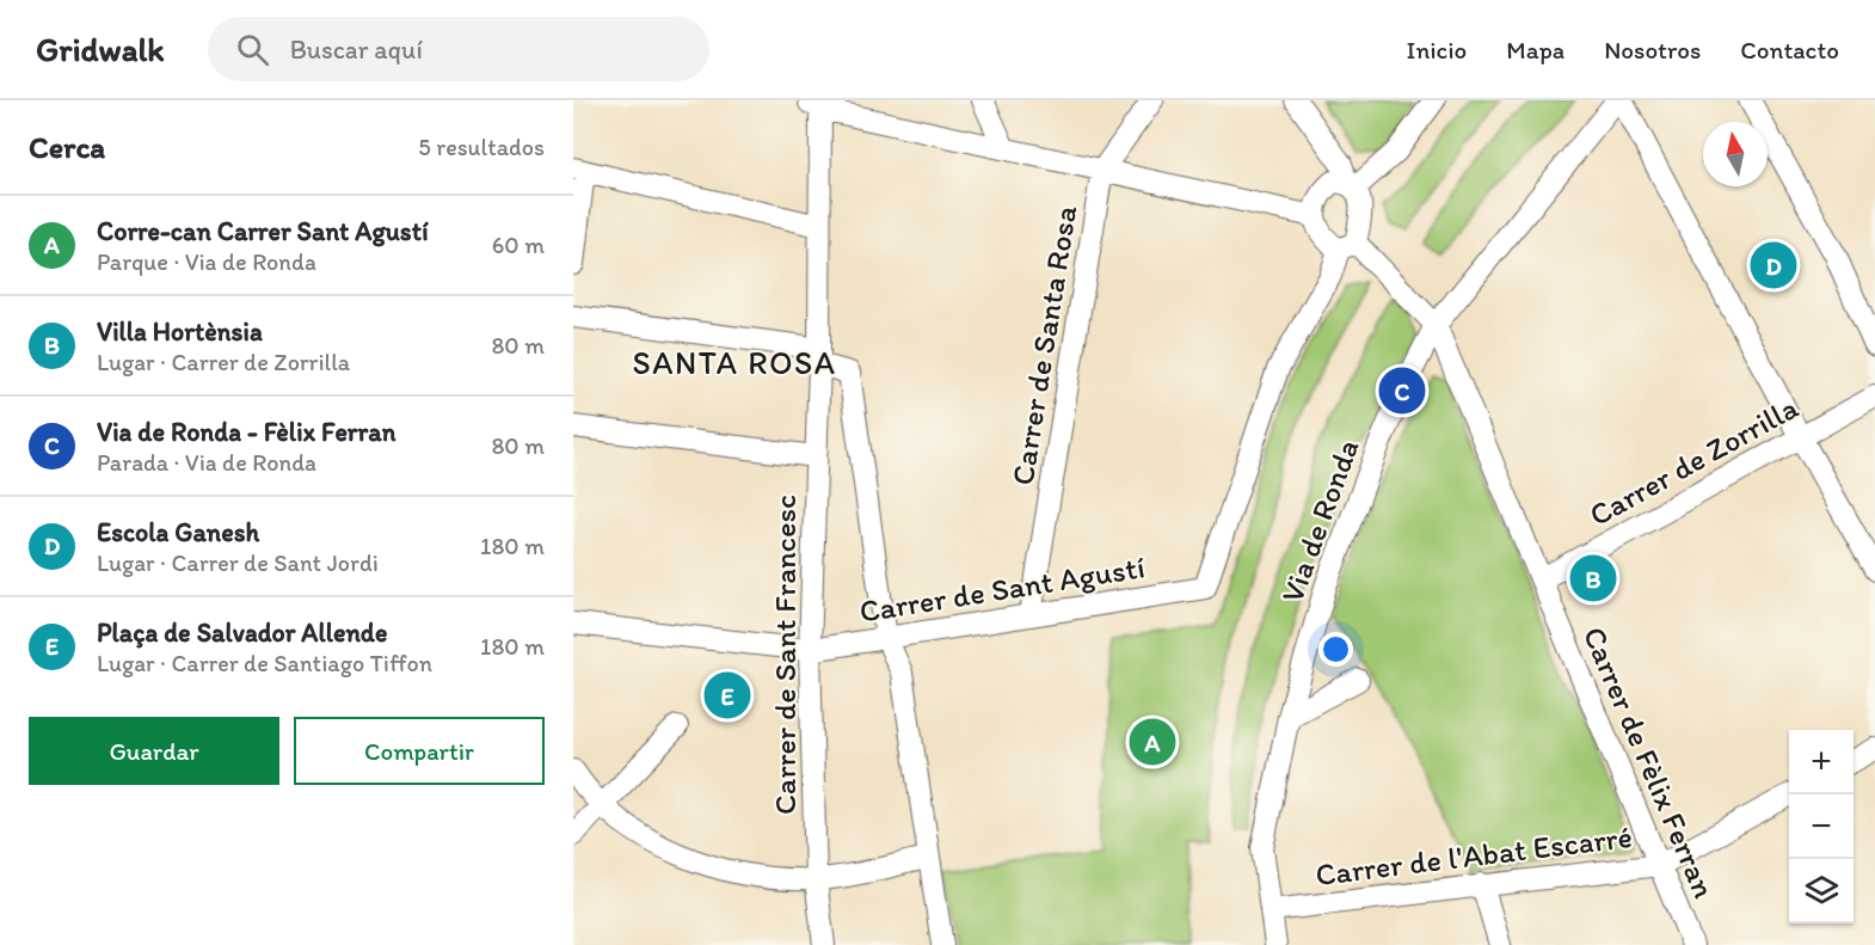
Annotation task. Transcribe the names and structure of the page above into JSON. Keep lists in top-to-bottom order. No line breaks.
{"streets":{"street":["Carrer de Santa Rosa","Carrer de Zorrilla","Via de Ronda","Carrer de Sant Agustí","Carrer de Sant Francesc","Carrer de Fèlix Ferran","Carrer de l'Abat Escarré"]},"crossings":[["Carrer de Santa Rosa","Carrer de Sant Agustí"],["Carrer de Zorrilla","Carrer de Fèlix Ferran"],["Via de Ronda","Carrer de Fèlix Ferran"],["Via de Ronda","Carrer de l'Abat Escarré"],["Carrer de Sant Agustí","Carrer de Sant Francesc"],["Carrer de Fèlix Ferran","Carrer de l'Abat Escarré"]],"districts":["SANTA ROSA"],"north":"top","page":{"header":"Gridwalk","search":"Buscar aquí","nav":["Inicio","Mapa","Nosotros","Contacto"],"heading":["Cerca","5 resultados"],"list":[{"mark":"A","name":"Corre-can Carrer Sant Agustí","note":"Parque · Via de Ronda","value":"60 m"},{"mark":"B","name":"Villa Hortènsia","note":"Lugar · Carrer de Zorrilla","value":"80 m"},{"mark":"C","name":"Via de Ronda - Fèlix Ferran","note":"Parada · Via de Ronda","value":"80 m"},{"mark":"D","name":"Escola Ganesh","note":"Lugar · Carrer de Sant Jordi","value":"180 m"},{"mark":"E","name":"Plaça de Salvador Allende","note":"Lugar · Carrer de Santiago Tiffon","value":"180 m"}],"pins":["D","C","B","E","A"],"buttons":["Guardar","Compartir"],"map_buttons":["+","−"]}}
